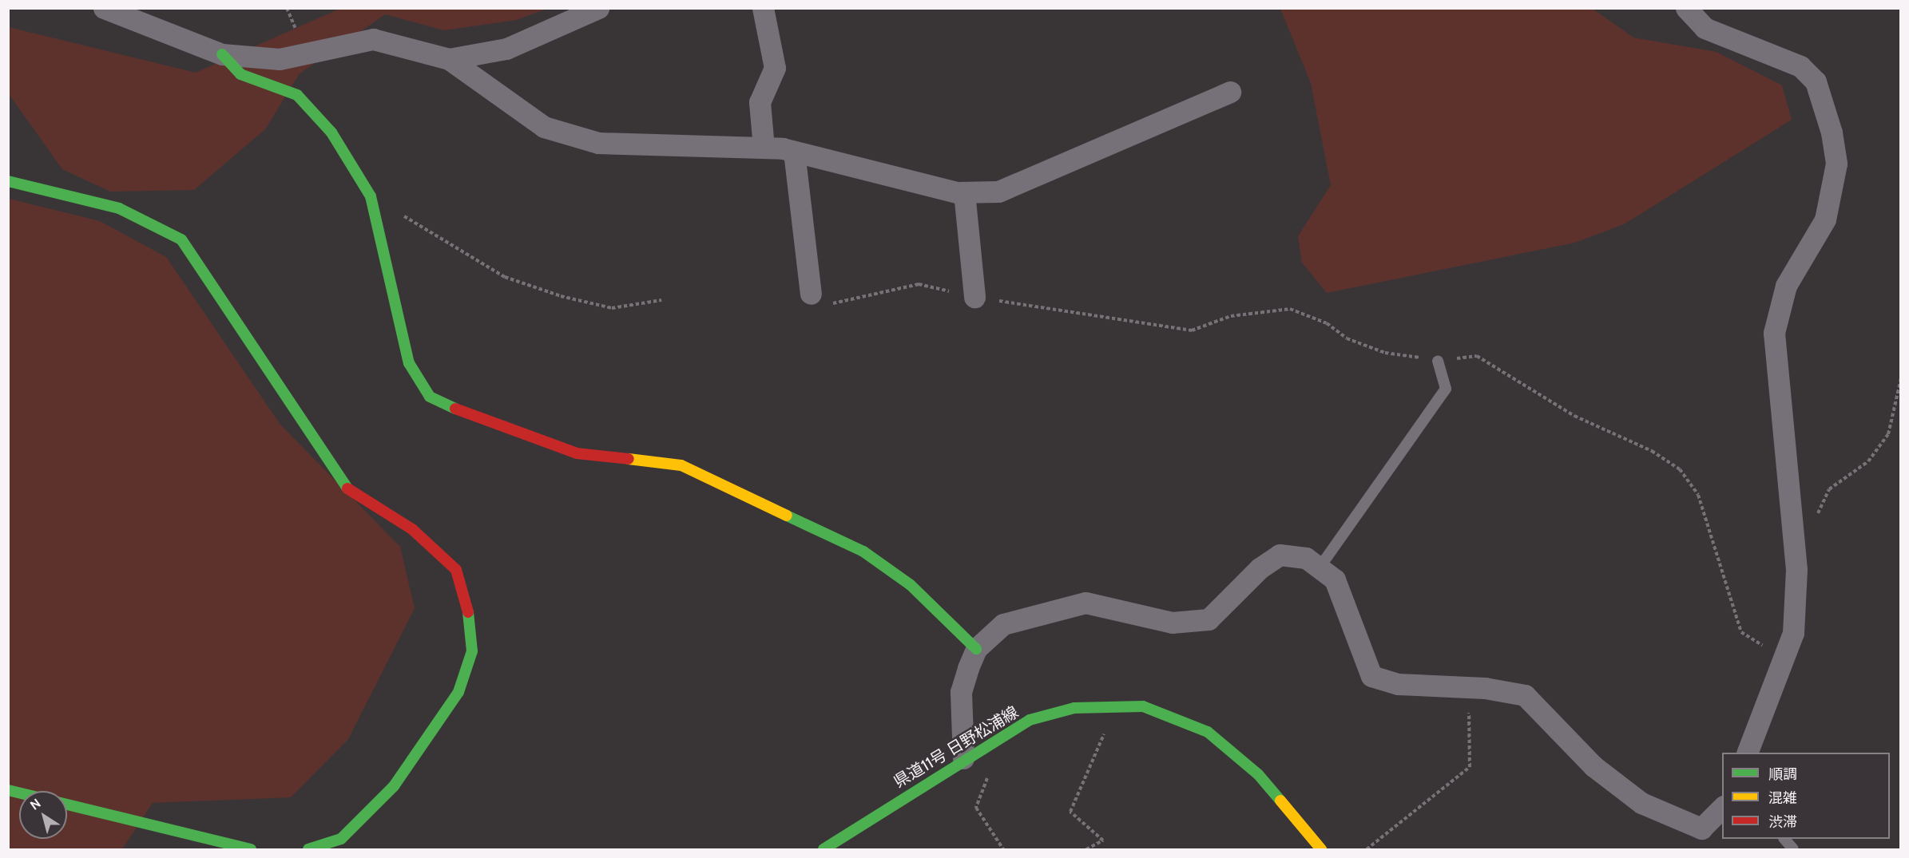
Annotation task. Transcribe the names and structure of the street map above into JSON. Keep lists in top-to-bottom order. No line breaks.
{"streets":{"street":["県道11号 日野松浦線"]},"legend":["順調","混雑","渋滞"],"north":"top left"}
